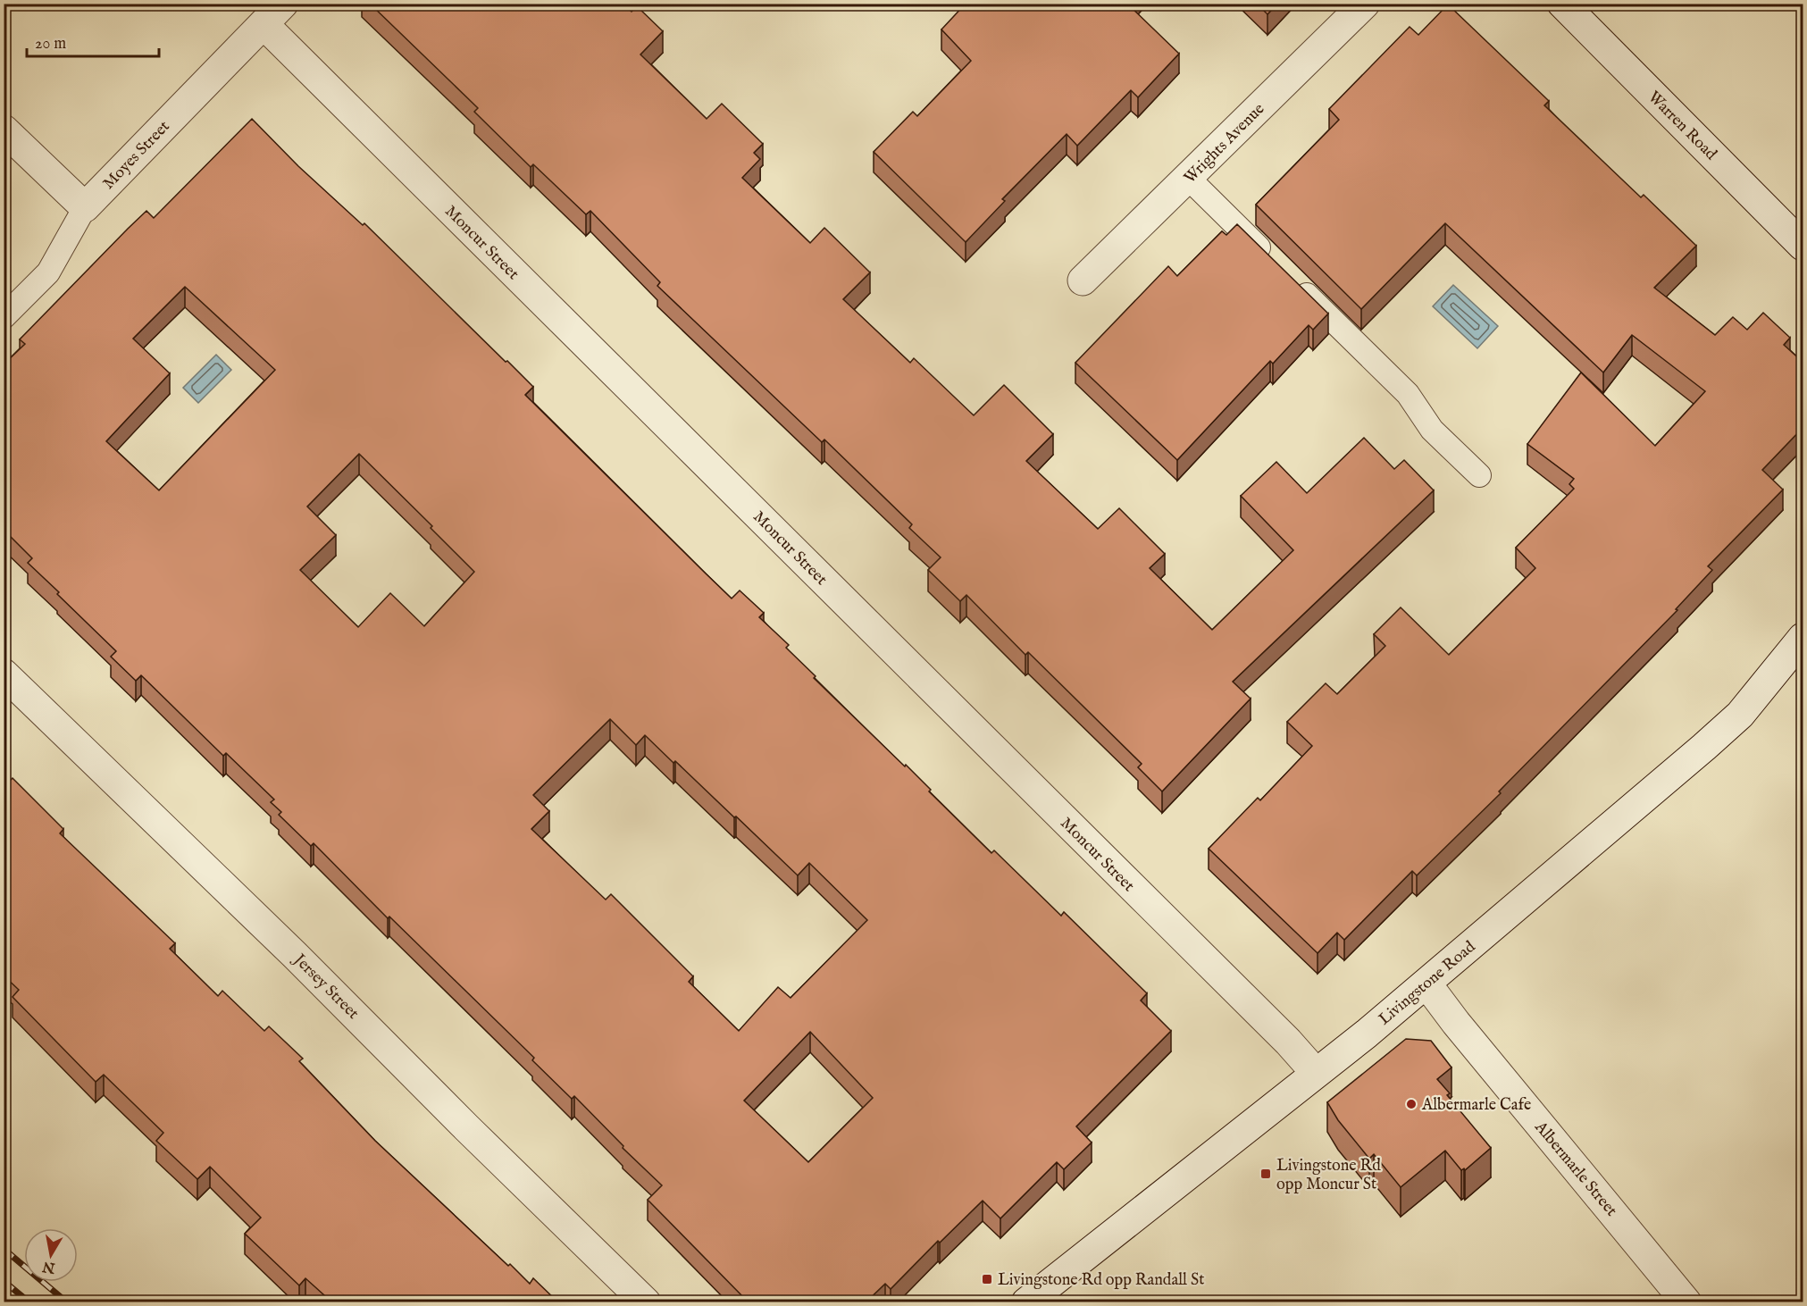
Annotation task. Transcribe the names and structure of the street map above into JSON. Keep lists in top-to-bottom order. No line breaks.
{"streets":{"street":["Warren Road","Wrights Avenue","Moyes Street","Moncur Street","Livingstone Road","Jersey Street","Albermarle Street"]},"crossings":[["Moyes Street","Moncur Street"],["Moncur Street","Livingstone Road"],["Livingstone Road","Albermarle Street"]],"places":{"other":["Albermarle Cafe"],"transit":["Livingstone Rd opp Moncur St","Livingstone Rd opp Randall St"]},"scale_bar":"20 m","north":"bottom"}
